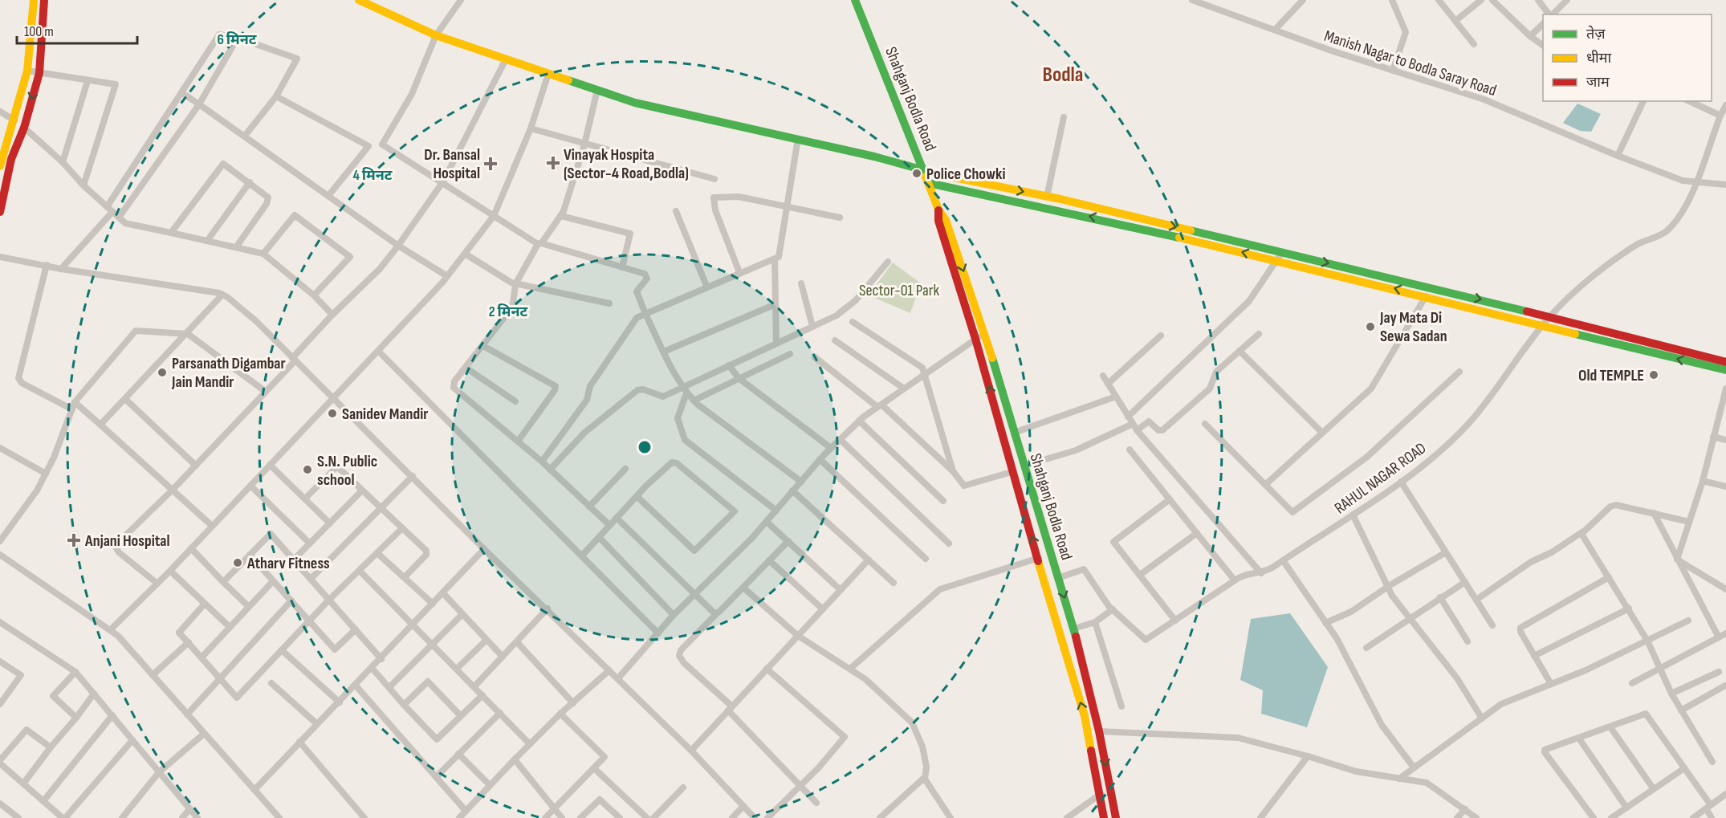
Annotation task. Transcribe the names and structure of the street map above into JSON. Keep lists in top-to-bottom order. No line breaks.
{"streets":{"main road":["Shahganj Bodla Road"],"street":["Manish Nagar to Bodla Saray Road","RAHUL NAGAR ROAD"]},"crossings":[["Manish Nagar to Bodla Saray Road","RAHUL NAGAR ROAD"]],"districts":["Bodla"],"parks":["Sector-01 Park"],"places":{"health":["Vinayak Hospita (Sector-4 Road,Bodla)","Dr. Bansal Hospital","Anjani Hospital"],"other":["Police Chowki","Jay Mata Di Sewa Sadan","Parsanath Digambar Jain Mandir","Old TEMPLE","Sanidev Mandir","S.N. Public school","Atharv Fitness"]},"legend":["तेज़","धीमा","जाम"],"scale_bar":"100 m","rings":["6 मिनट","4 मिनट","2 मिनट"]}
